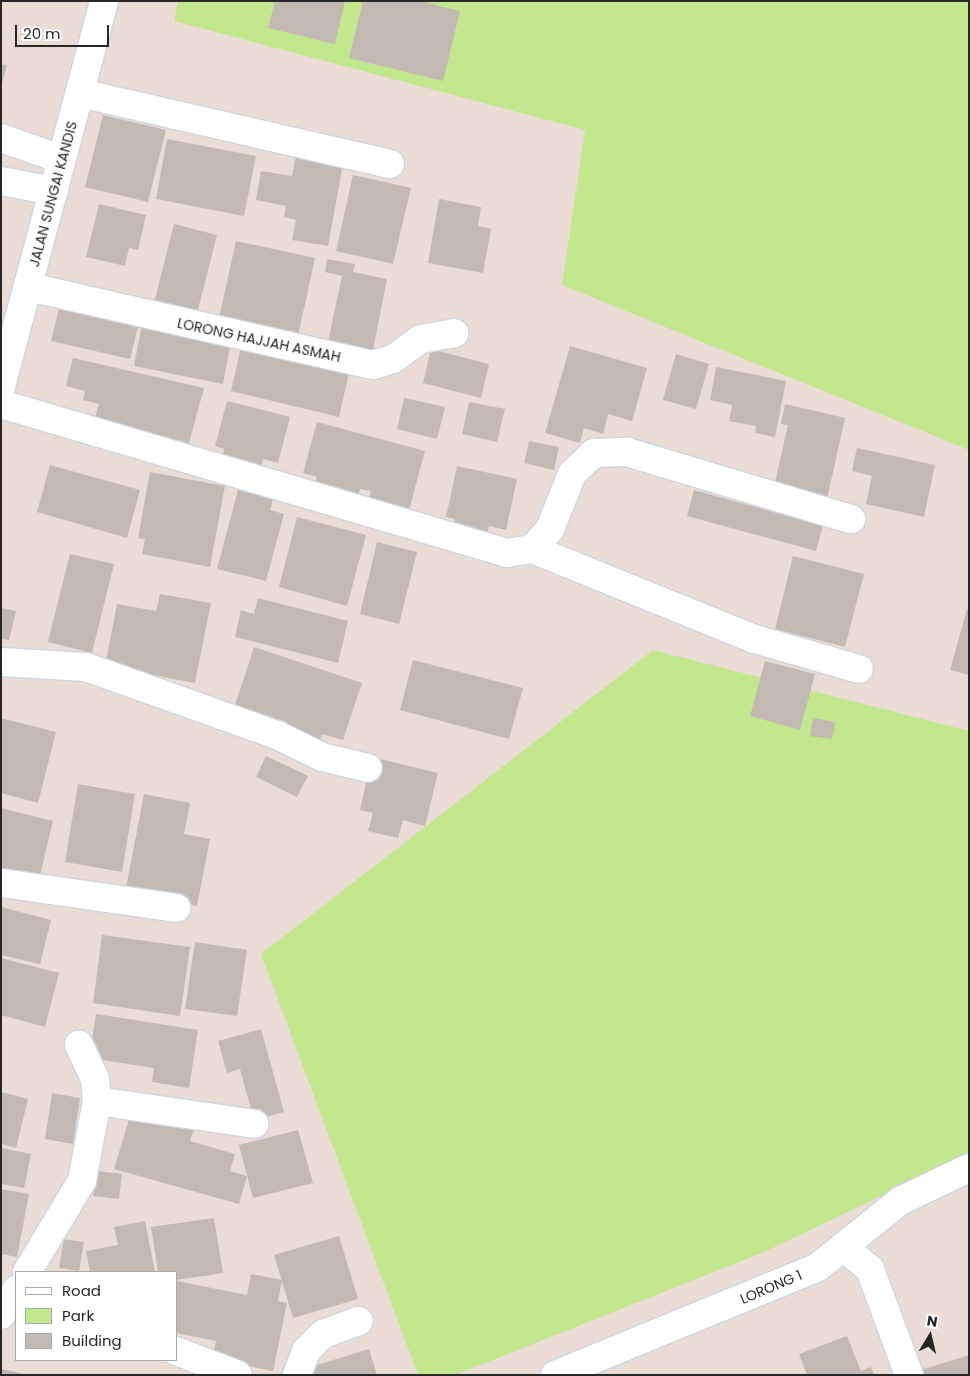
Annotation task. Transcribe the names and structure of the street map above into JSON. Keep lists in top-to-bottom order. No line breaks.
{"streets":{"street":["JALAN SUNGAI KANDIS","LORONG HAJJAH ASMAH","LORONG 1"]},"crossings":[["JALAN SUNGAI KANDIS","LORONG HAJJAH ASMAH"]],"legend":["Road","Park","Building"],"scale_bar":"20 m","north":"top"}
